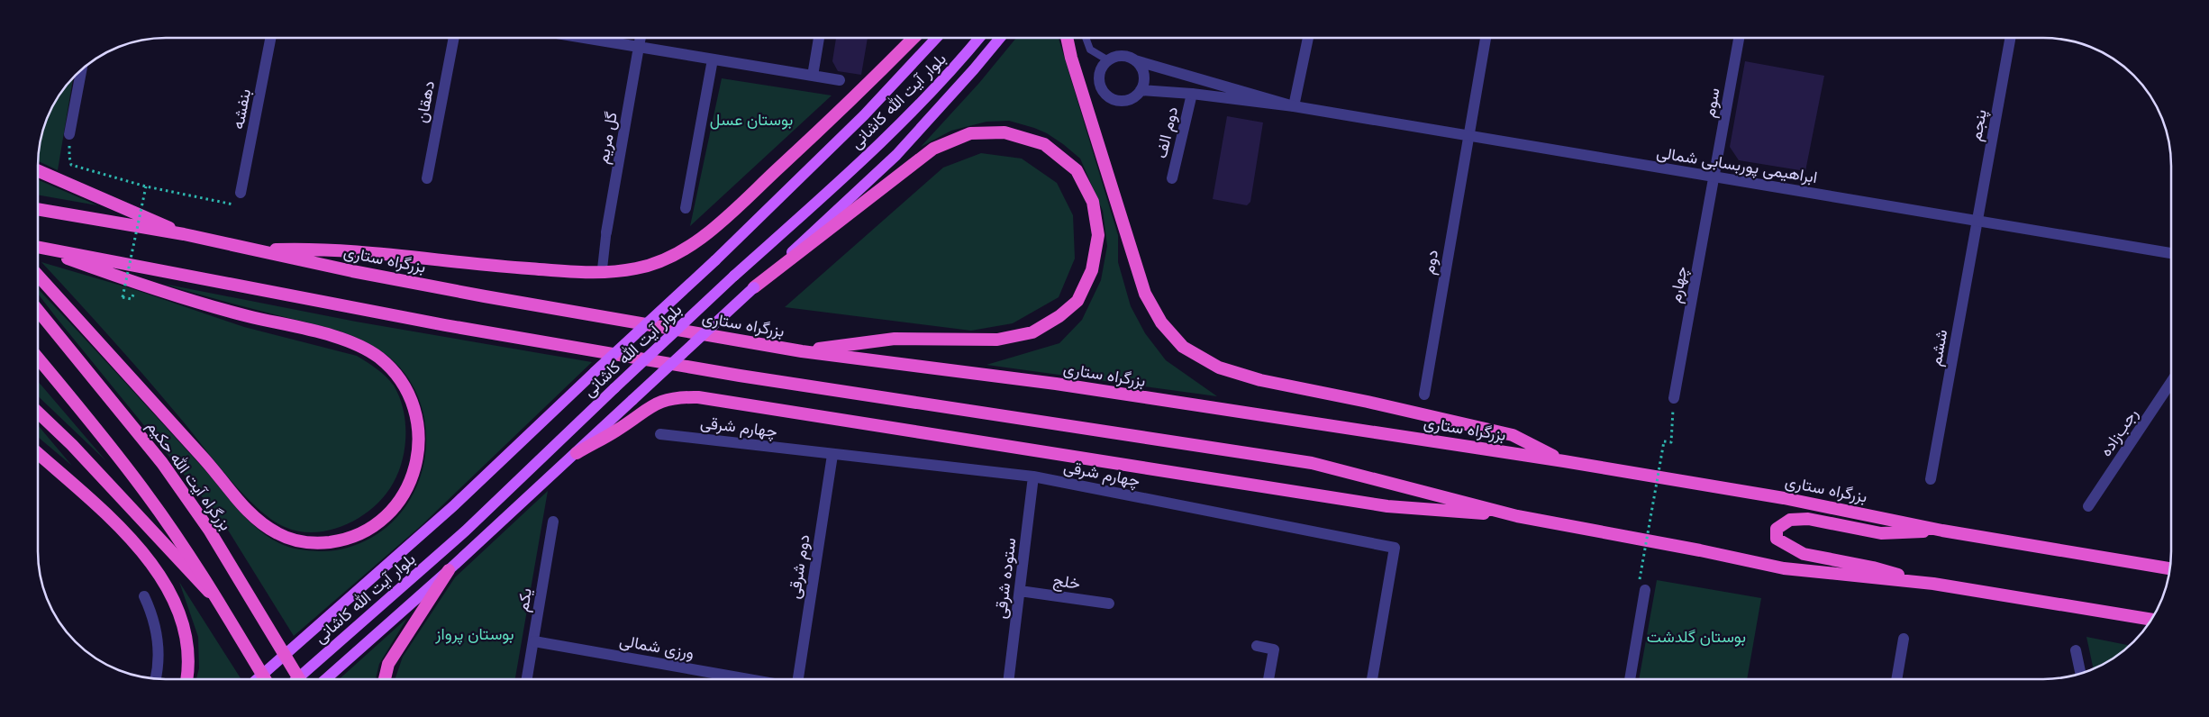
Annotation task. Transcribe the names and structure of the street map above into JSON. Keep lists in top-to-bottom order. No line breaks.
{"streets":{"highway":["بزرگراه ستاری","بزرگراه آیت الله حکیم"],"main road":["بلوار آیت الله کاشانی"],"street":["دهقان","سوم","بنفشه","پنجم","دوم الف","گل مریم","ابراهیمی پوربسابی شمالی","دوم","چهارم","ششم","چهارم شرقی","رجب‌زاده","دوم شرقی","ستوده شرقی","خلج","یکم","ورزی شمالی"]},"crossings":[["سوم","ابراهیمی پوربسابی شمالی"],["سوم","چهارم"],["پنجم","ابراهیمی پوربسابی شمالی"],["پنجم","ششم"],["دوم الف","ابراهیمی پوربسابی شمالی"],["ابراهیمی پوربسابی شمالی","دوم"],["ابراهیمی پوربسابی شمالی","چهارم"],["ابراهیمی پوربسابی شمالی","ششم"],["چهارم شرقی","دوم شرقی"],["چهارم شرقی","ستوده شرقی"],["ستوده شرقی","خلج"],["یکم","ورزی شمالی"]],"parks":["بوستان عسل","بوستان پرواز","بوستان گلدشت"]}
